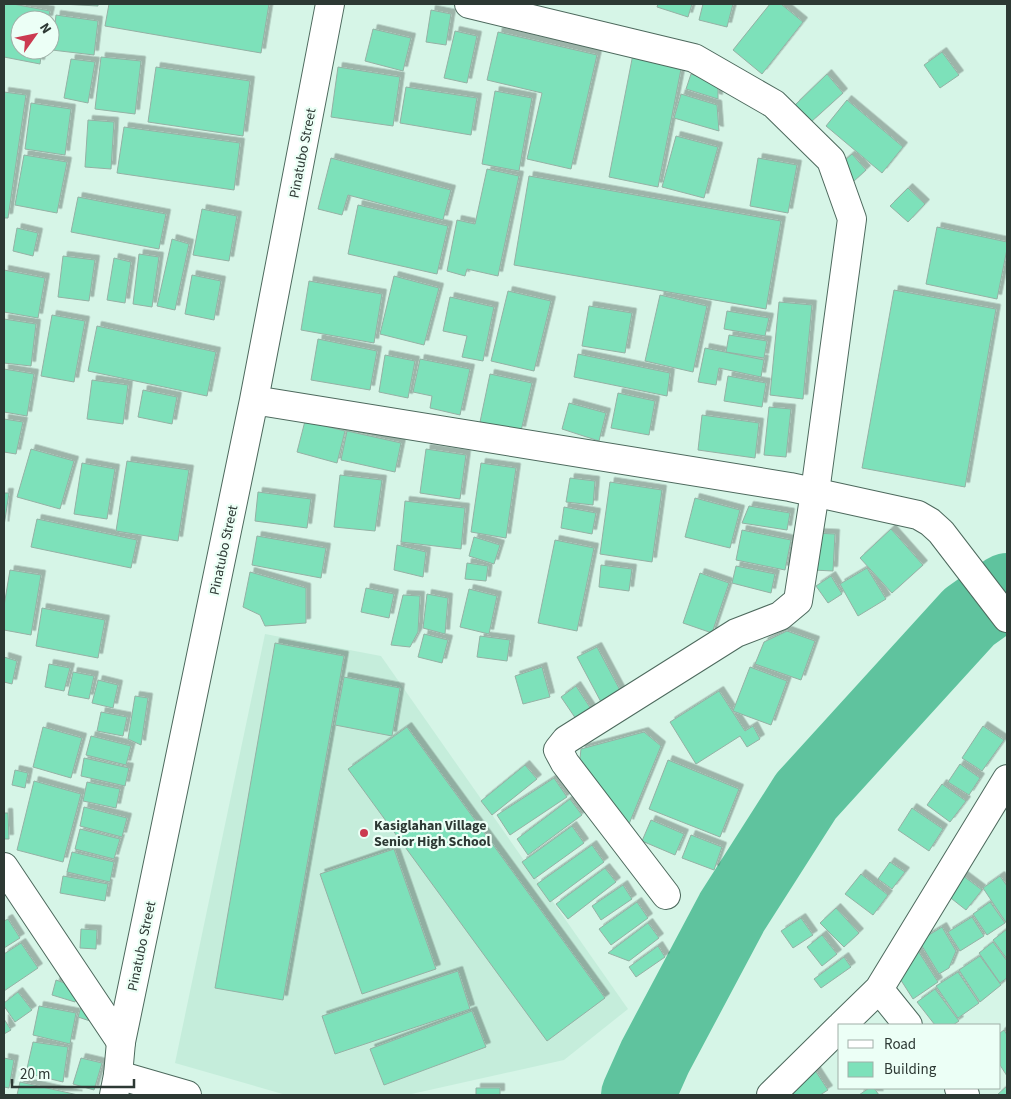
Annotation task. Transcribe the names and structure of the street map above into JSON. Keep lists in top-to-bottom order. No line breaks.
{"streets":{"street":["Pinatubo Street"]},"places":["Kasiglahan Village Senior High School"],"legend":["Road","Building"],"scale_bar":"20 m","north":"top right"}
